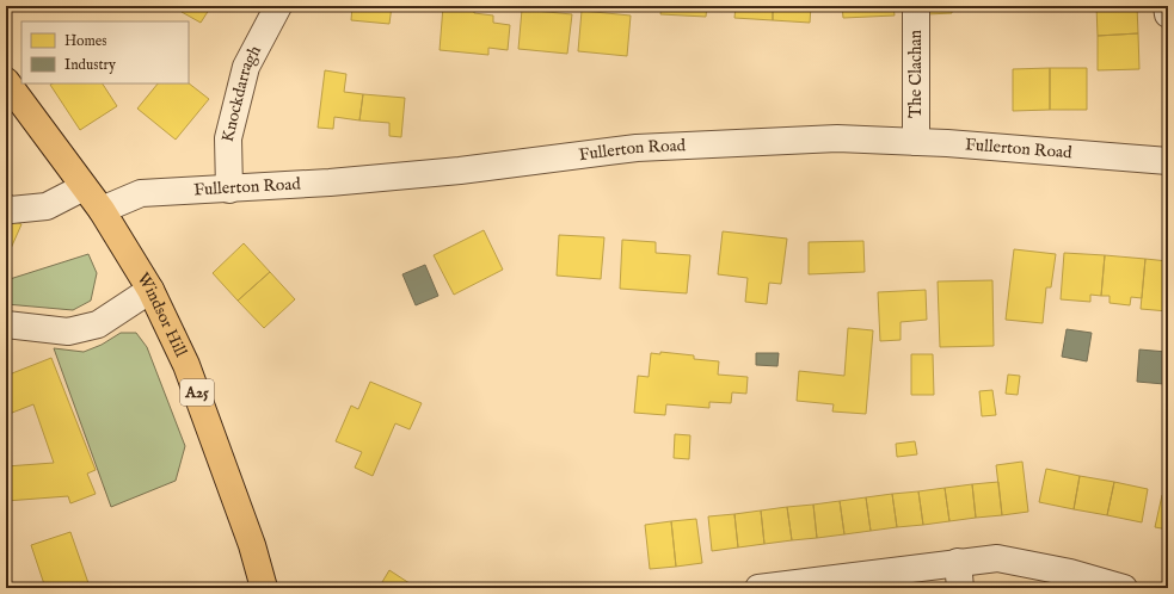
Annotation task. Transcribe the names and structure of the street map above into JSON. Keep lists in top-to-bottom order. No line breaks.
{"streets":{"main road":["Windsor Hill","A25"],"street":["The Clachan","Knockdarragh","Fullerton Road"]},"crossings":[["The Clachan","Fullerton Road"],["Knockdarragh","Fullerton Road"],["Fullerton Road","Windsor Hill"],["Fullerton Road","A25"],["Windsor Hill","A25"]],"legend":["Homes","Industry"]}
